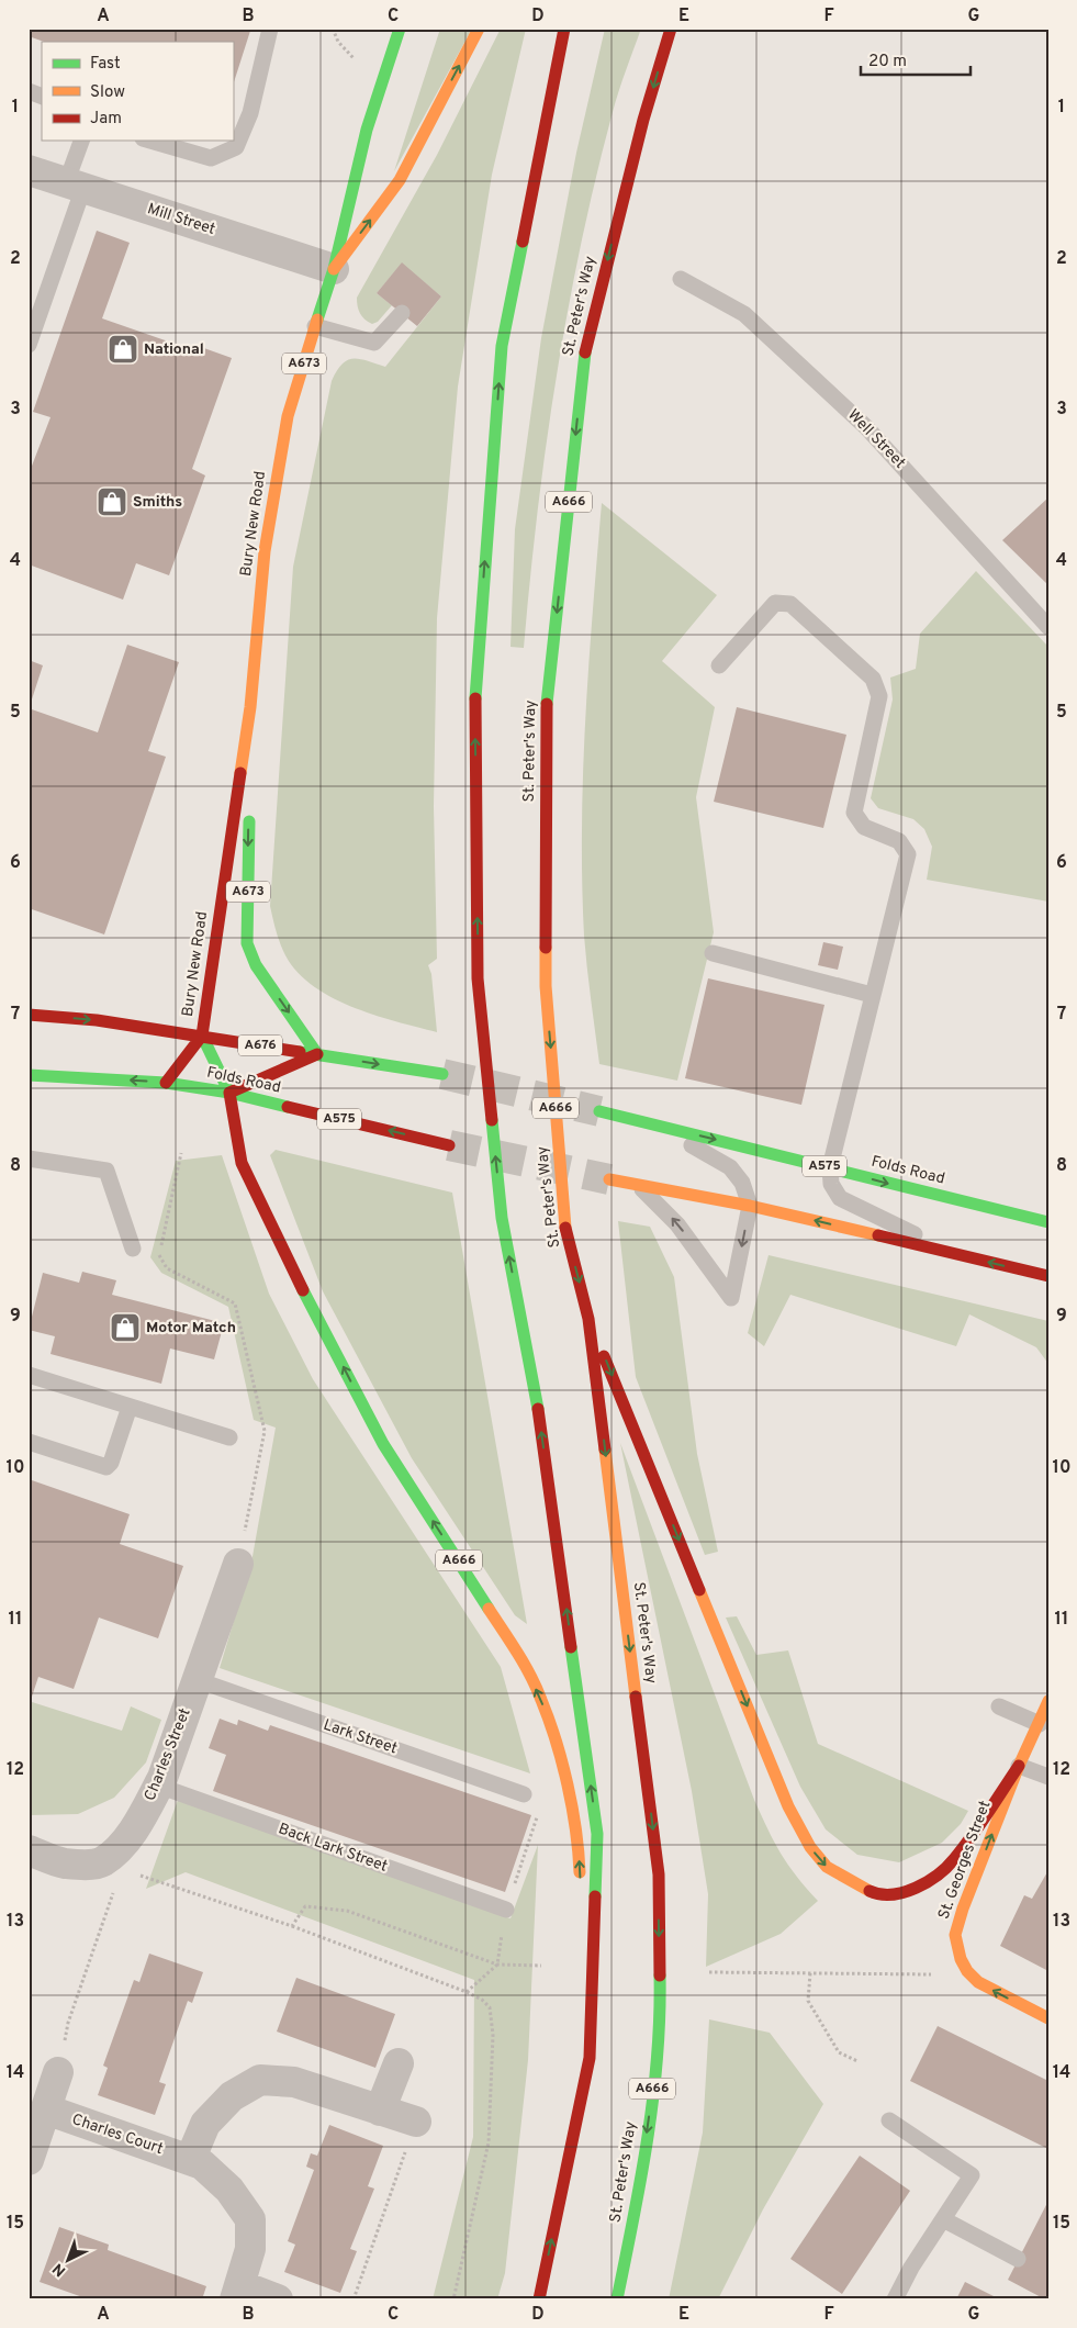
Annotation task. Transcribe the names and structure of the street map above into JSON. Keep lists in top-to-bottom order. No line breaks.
{"streets":{"main road":["St. Peter's Way","A673","A666","Bury New Road","A676","Folds Road","A575","St. Georges Street"],"street":["Mill Street","Charles Street","Charles Court"],"lane":["Well Street","Lark Street","Back Lark Street"]},"crossings":[["Mill Street","Bury New Road"],["St. Peter's Way","A666"],["A673","Bury New Road"],["A673","A676"],["A666","Bury New Road"],["A666","Folds Road"],["A666","St. Georges Street"],["Bury New Road","A676"],["Bury New Road","Folds Road"],["Lark Street","Charles Street"],["Charles Street","Back Lark Street"]],"one_way":["St. Georges Street"],"places":{"shop":["National","Smiths","Motor Match"]},"legend":["Fast","Slow","Jam"],"scale_bar":"20 m","north":"bottom left","grid":{"columns":["A","B","C","D","E","F","G"],"rows":["1","2","3","4","5","6","7","8","9","10","11","12","13","14","15"]}}
